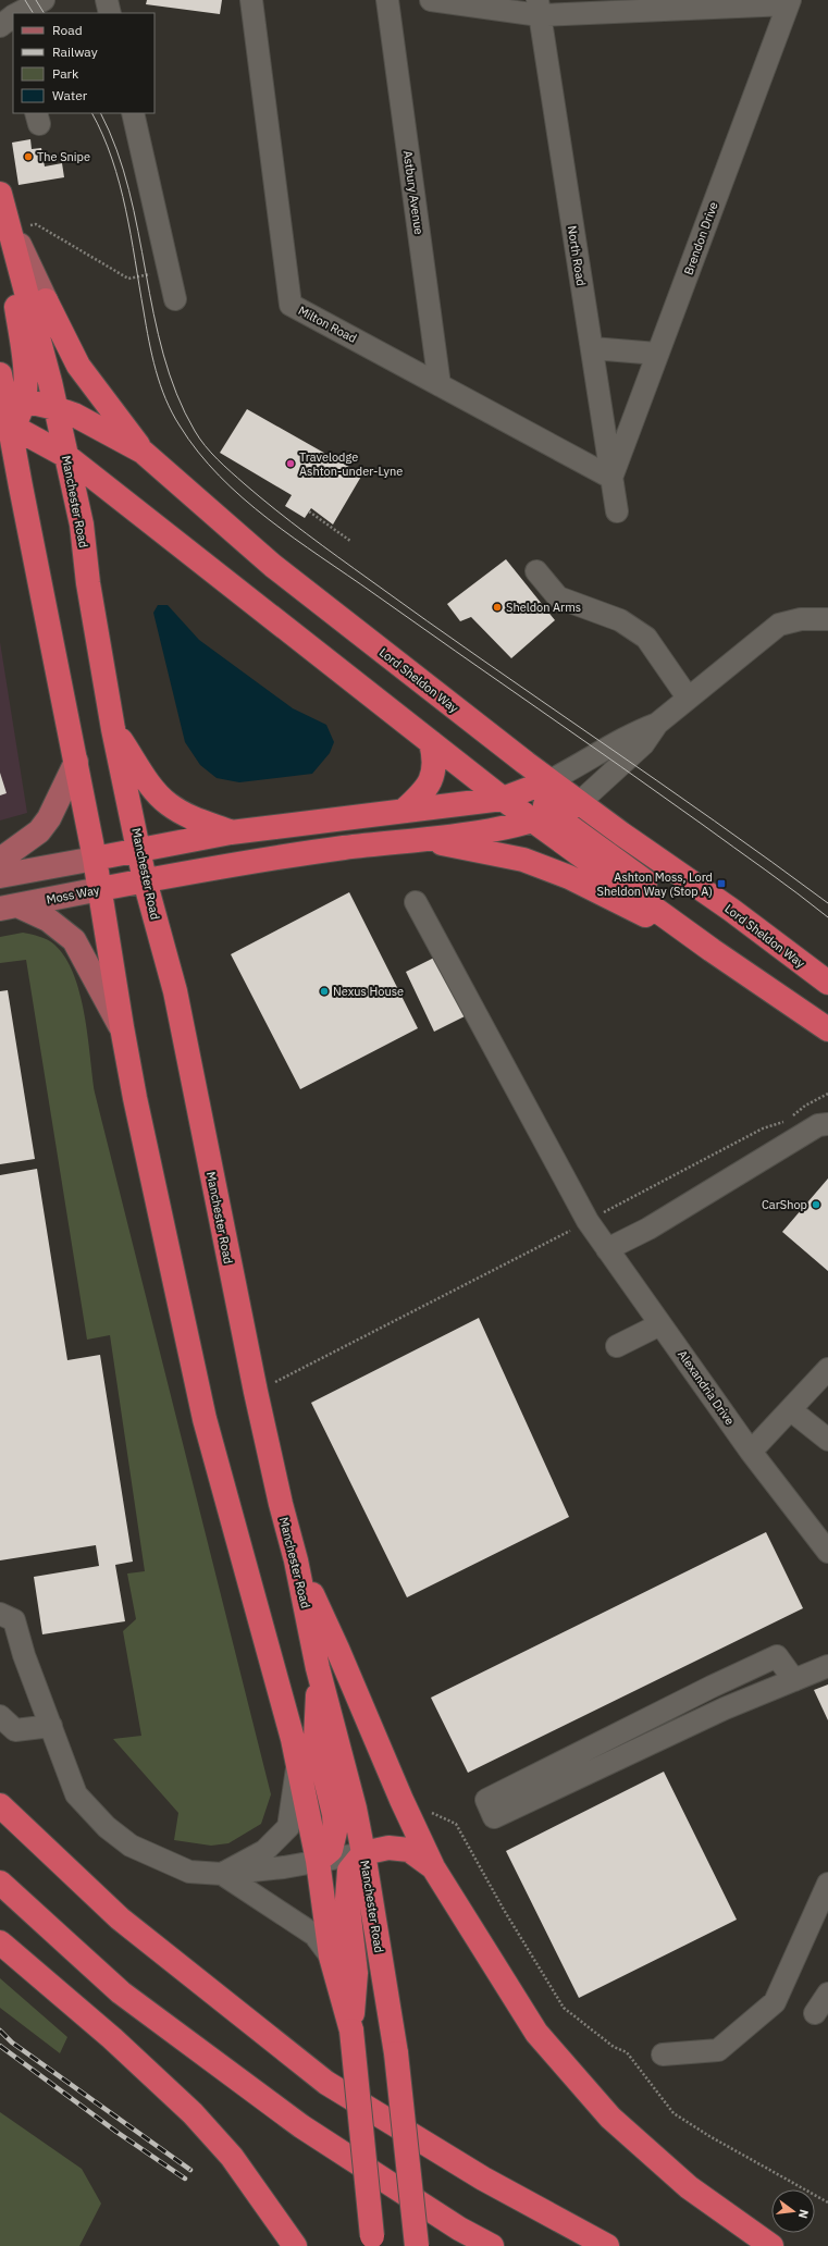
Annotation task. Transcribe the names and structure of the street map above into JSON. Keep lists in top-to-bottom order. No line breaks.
{"streets":{"highway":["Manchester Road","Lord Sheldon Way","Moss Way"],"street":["Astbury Avenue","Brendon Drive","North Road","Milton Road","Alexandria Drive"]},"crossings":[["Astbury Avenue","Milton Road"],["Brendon Drive","North Road"],["Brendon Drive","Milton Road"],["North Road","Milton Road"],["Manchester Road","Lord Sheldon Way"],["Manchester Road","Moss Way"]],"places":{"other":["The Snipe","Travelodge Ashton-under-Lyne","Sheldon Arms","Nexus House","CarShop"],"transit":["Ashton Moss, Lord Sheldon Way (Stop A)"]},"legend":["Road","Railway","Park","Water"],"north":"right"}
